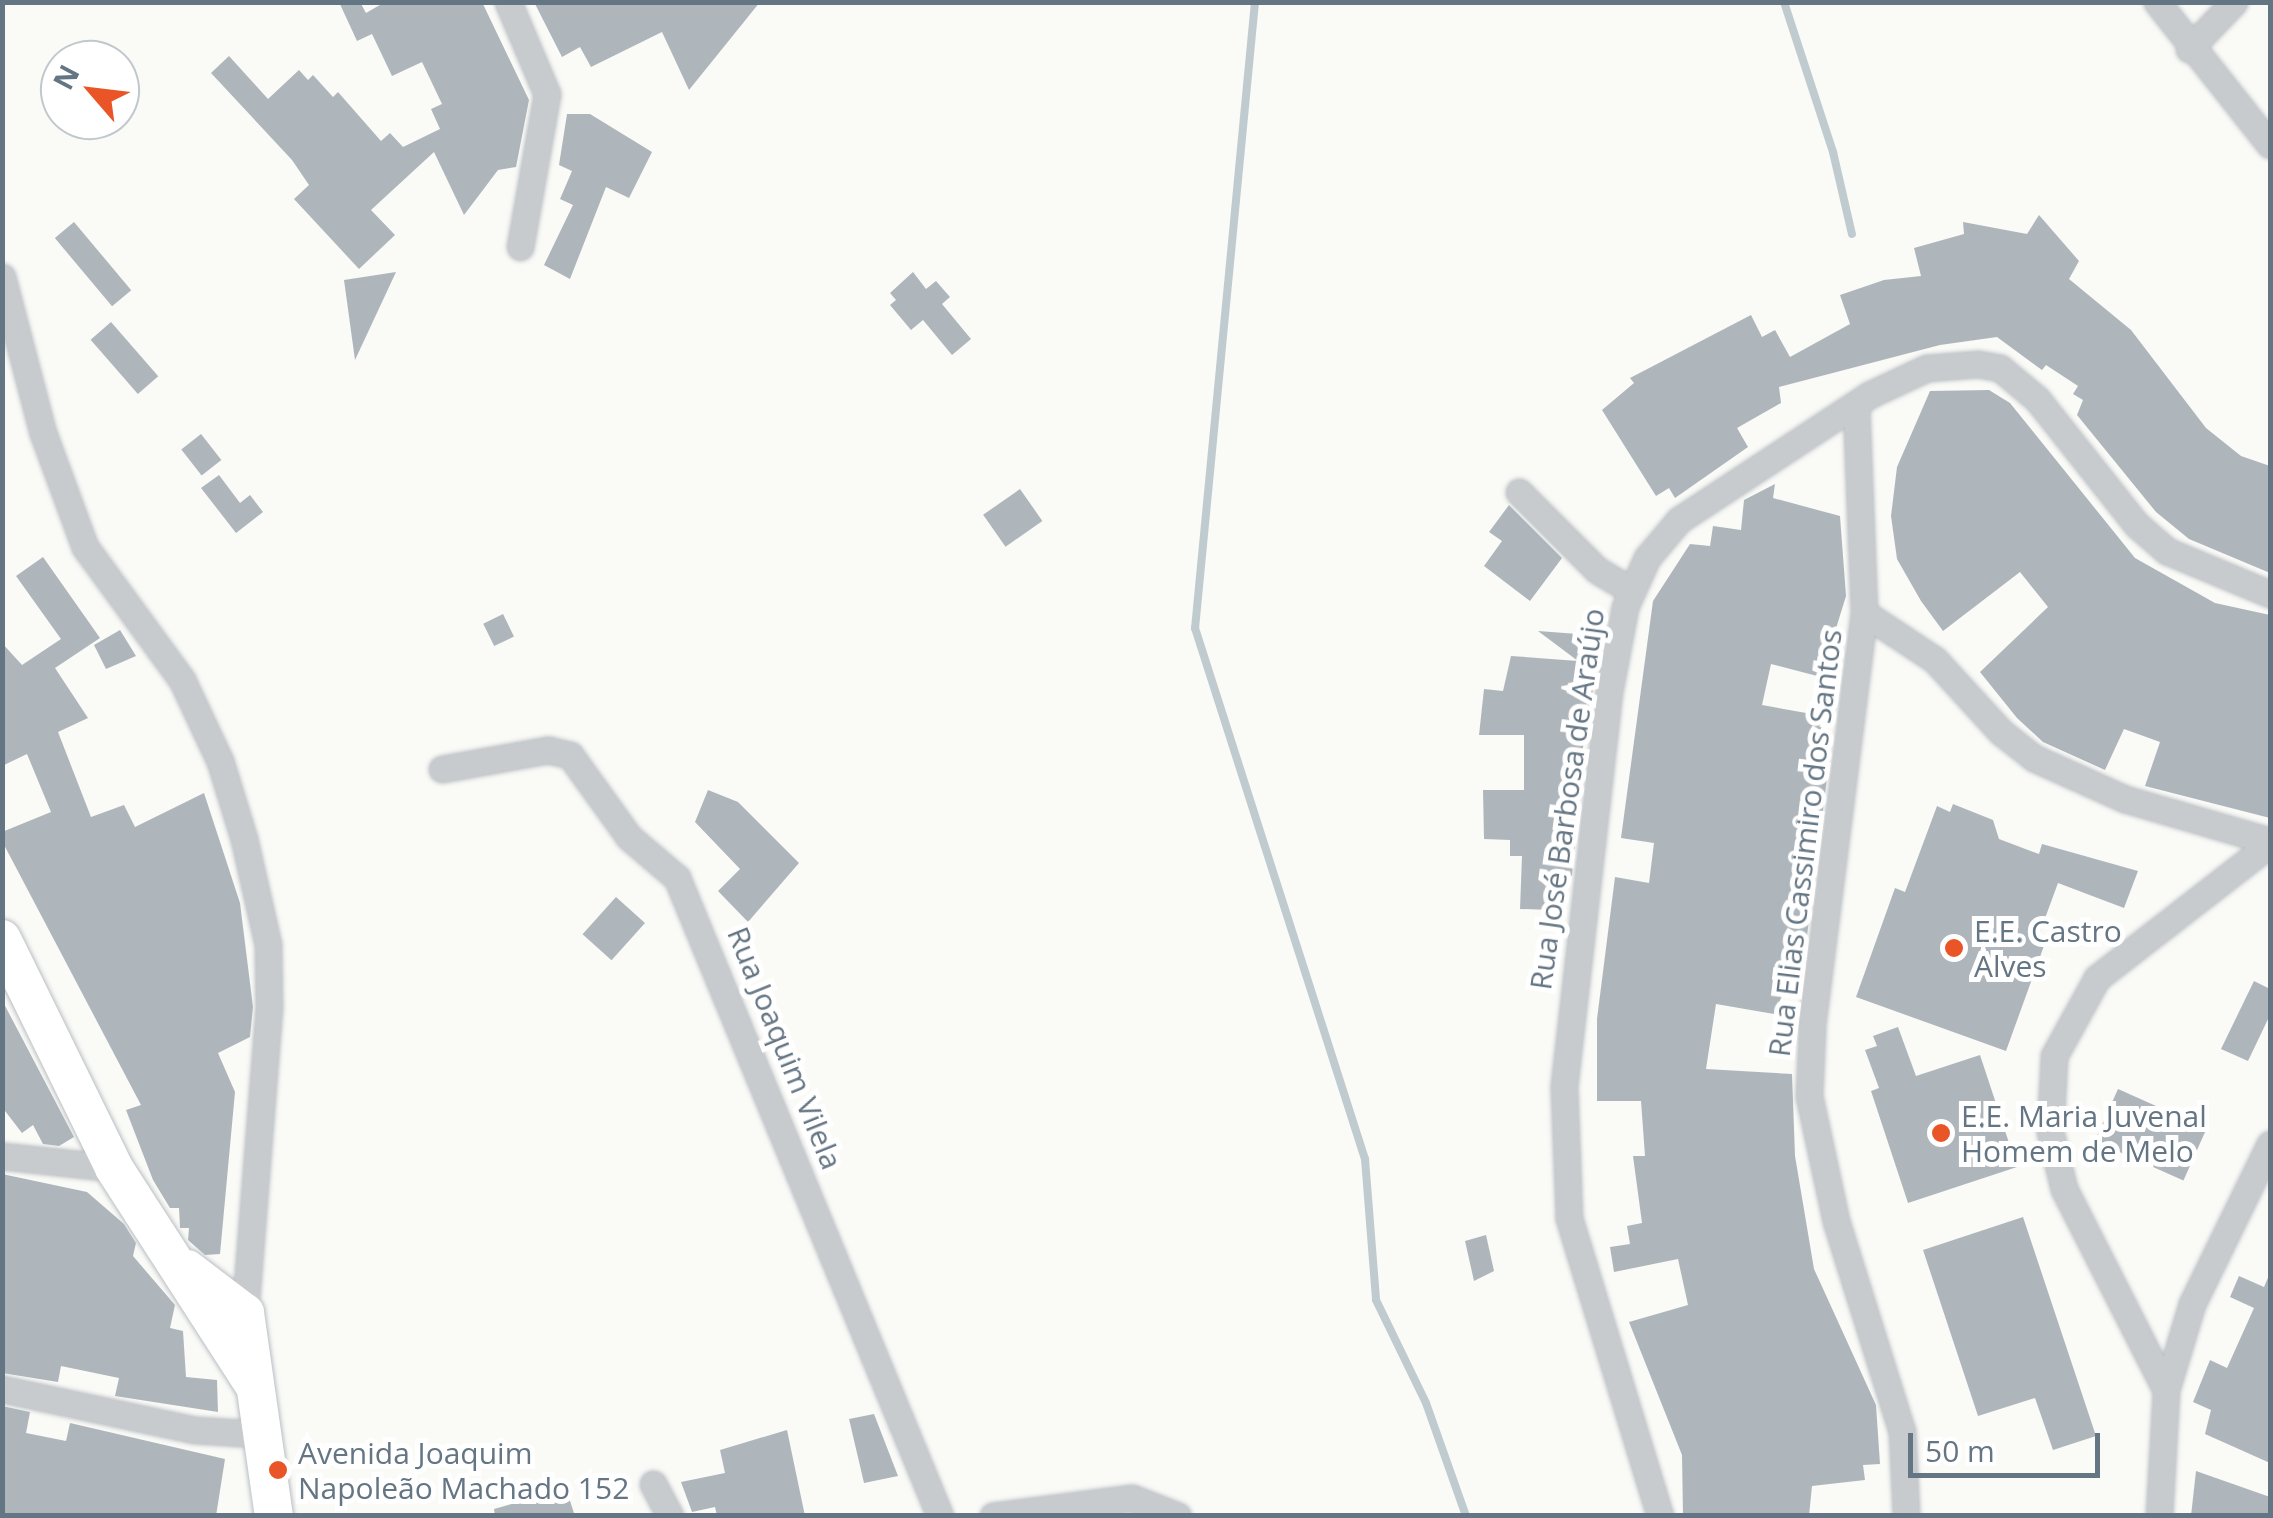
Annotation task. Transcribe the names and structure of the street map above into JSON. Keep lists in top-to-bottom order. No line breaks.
{"streets":{"street":["Rua José Barbosa de Araújo","Rua Elias Cassimiro dos Santos","Rua Joaquim Vilela"]},"crossings":[["Rua José Barbosa de Araújo","Rua Elias Cassimiro dos Santos"]],"places":["E.E. Castro Alves","E.E. Maria Juvenal Homem de Melo","Avenida Joaquim Napoleão Machado 152"],"scale_bar":"50 m","north":"top left"}
